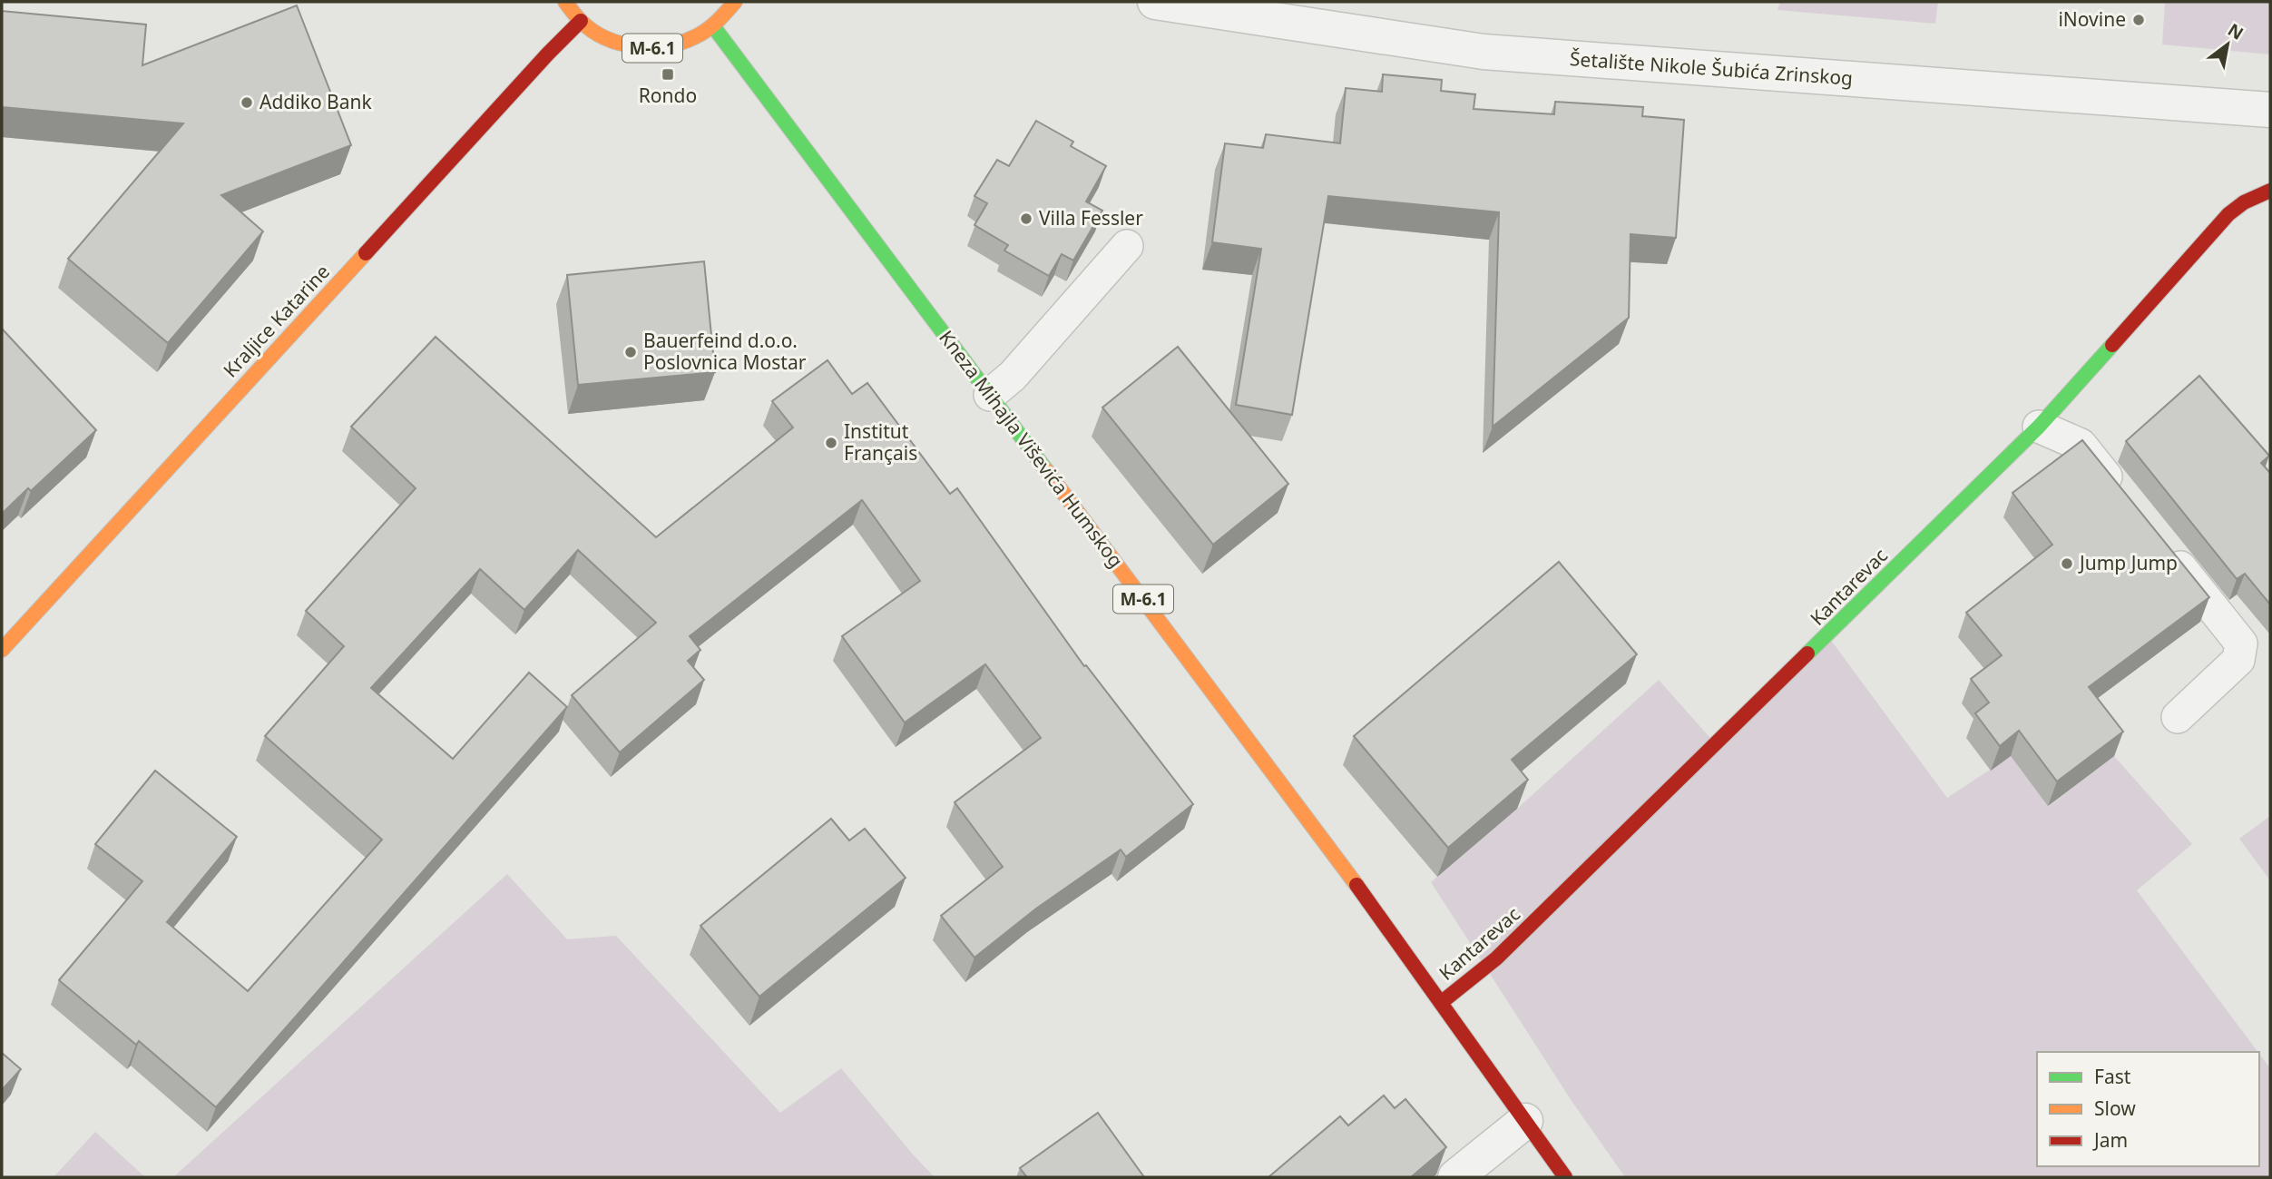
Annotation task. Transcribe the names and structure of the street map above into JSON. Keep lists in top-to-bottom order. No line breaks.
{"streets":{"street":["M-6.1","Šetalište Nikole Šubića Zrinskog","Kraljice Katarine","Kneza Mihajla Viševića Humskog","Kantarevac"]},"crossings":[["M-6.1","Kraljice Katarine"],["M-6.1","Kneza Mihajla Viševića Humskog"],["Kneza Mihajla Viševića Humskog","Kantarevac"]],"places":{"other":["iNovine","Addiko Bank","Villa Fessler","Bauerfeind d.o.o. Poslovnica Mostar","Institut Français","Jump Jump"],"transit":["Rondo"]},"legend":["Fast","Slow","Jam"],"north":"top right"}
